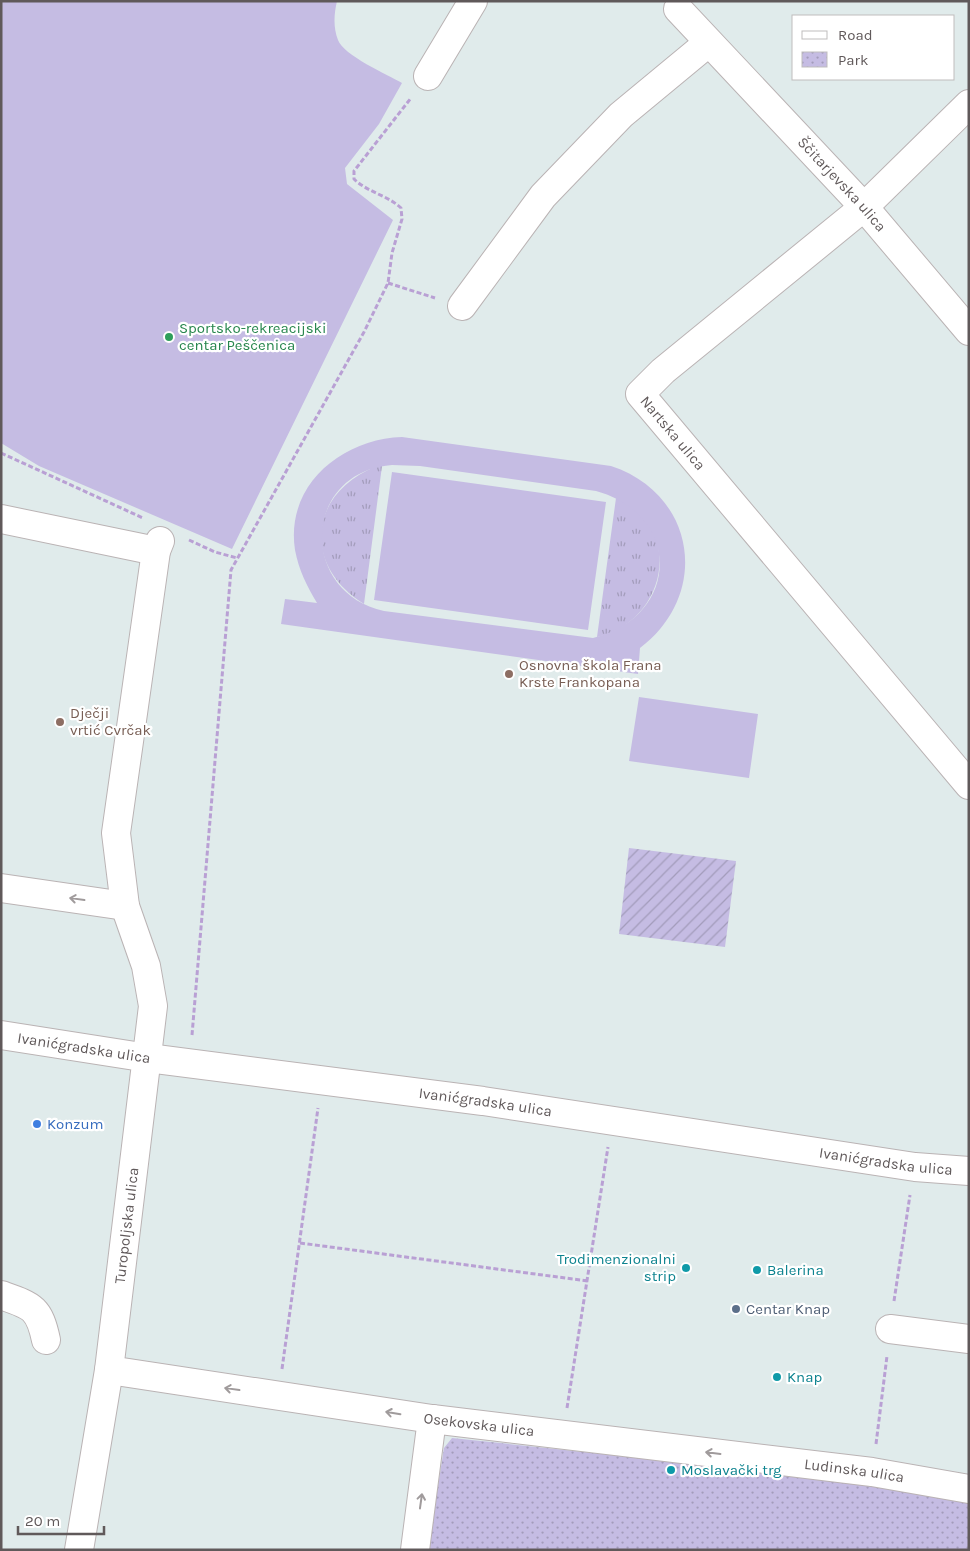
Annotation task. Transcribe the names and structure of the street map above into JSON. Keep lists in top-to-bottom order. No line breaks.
{"streets":{"street":["Ščitarjevska ulica","Nartska ulica","Ivanićgradska ulica","Turopoljska ulica","Osekovska ulica","Ludinska ulica"]},"crossings":[["Ščitarjevska ulica","Nartska ulica"],["Ivanićgradska ulica","Turopoljska ulica"],["Turopoljska ulica","Osekovska ulica"],["Osekovska ulica","Ludinska ulica"]],"one_way":["Osekovska ulica","Ludinska ulica"],"places":["Sportsko-rekreacijski centar Peščenica","Osnovna škola Frana Krste Frankopana","Dječji vrtić Cvrčak","Konzum","Trodimenzionalni strip","Balerina","Centar Knap","Knap","Moslavački trg"],"legend":["Road","Park"],"scale_bar":"20 m"}
